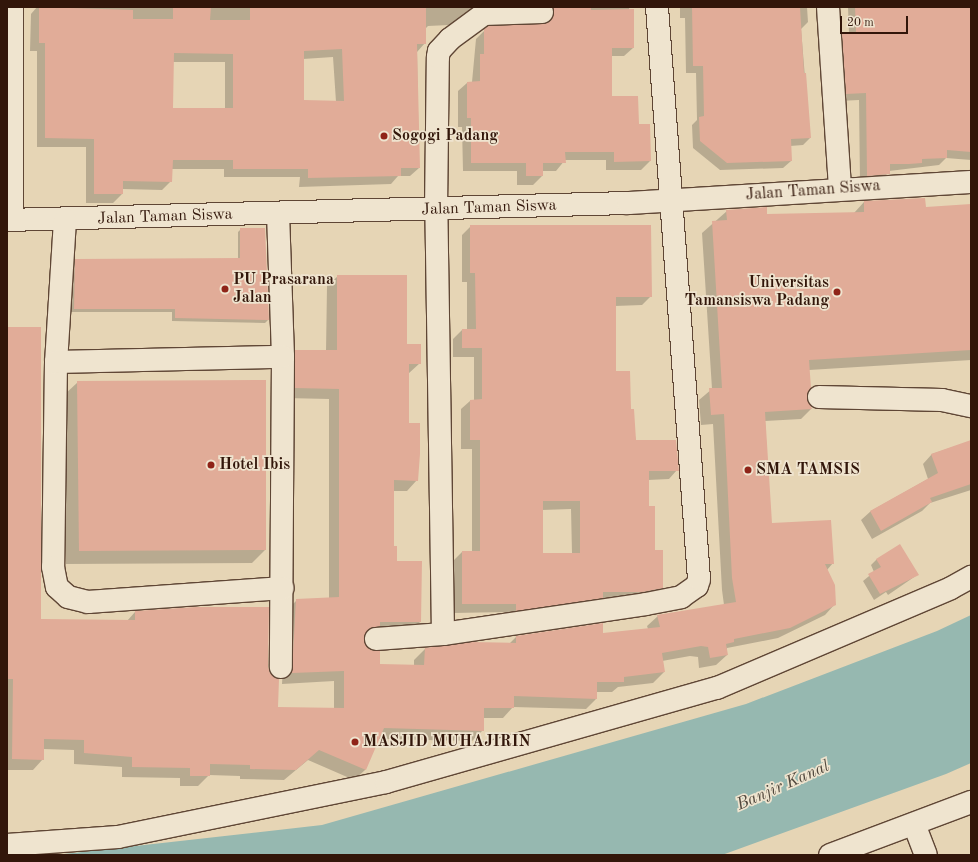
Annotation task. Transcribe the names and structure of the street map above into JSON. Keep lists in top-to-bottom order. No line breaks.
{"streets":{"street":["Jalan Taman Siswa"]},"water":["Banjir Kanal"],"places":["Sogogi Padang","PU Prasarana Jalan","Universitas Tamansiswa Padang","Hotel Ibis","SMA TAMSIS","MASJID MUHAJIRIN"],"scale_bar":"20 m"}
